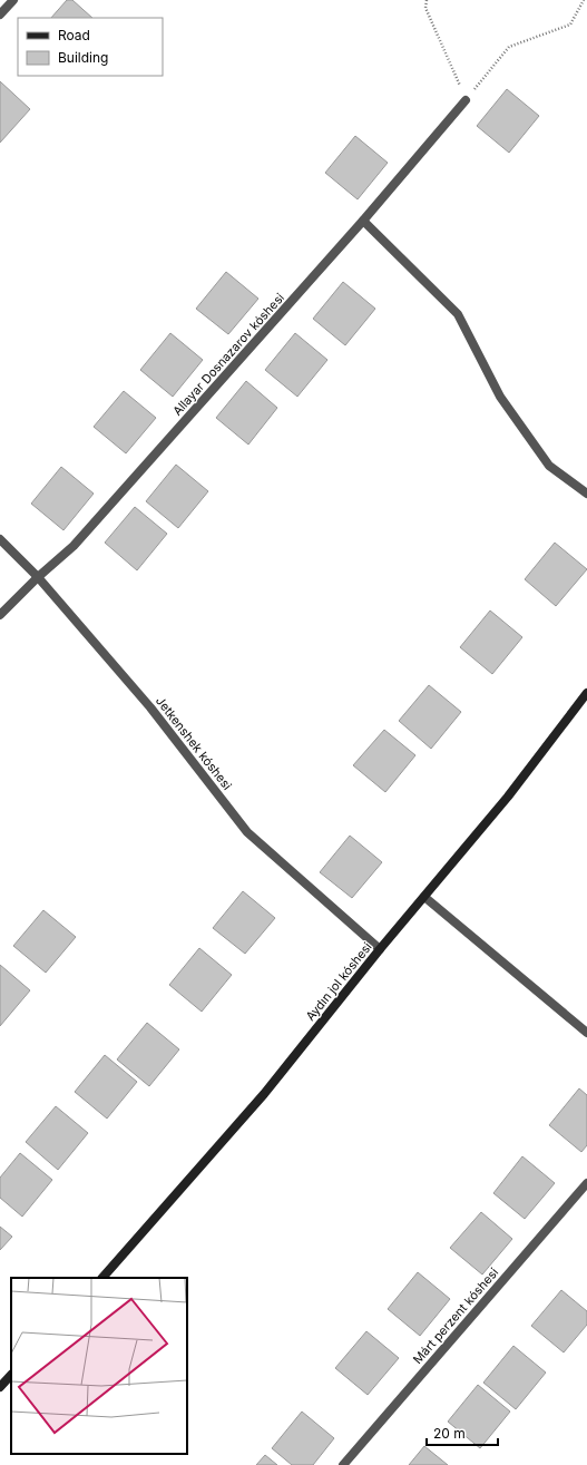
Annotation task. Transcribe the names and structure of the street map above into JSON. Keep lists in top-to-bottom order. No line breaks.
{"streets":{"street":["Allayar Dosnazarov kóshesi","Jetkenshek kóshesi","Aydın jol kóshesi","Márt perzent kóshesi"]},"crossings":[["Allayar Dosnazarov kóshesi","Jetkenshek kóshesi"],["Jetkenshek kóshesi","Aydın jol kóshesi"]],"legend":["Road","Building"],"scale_bar":"20 m"}
